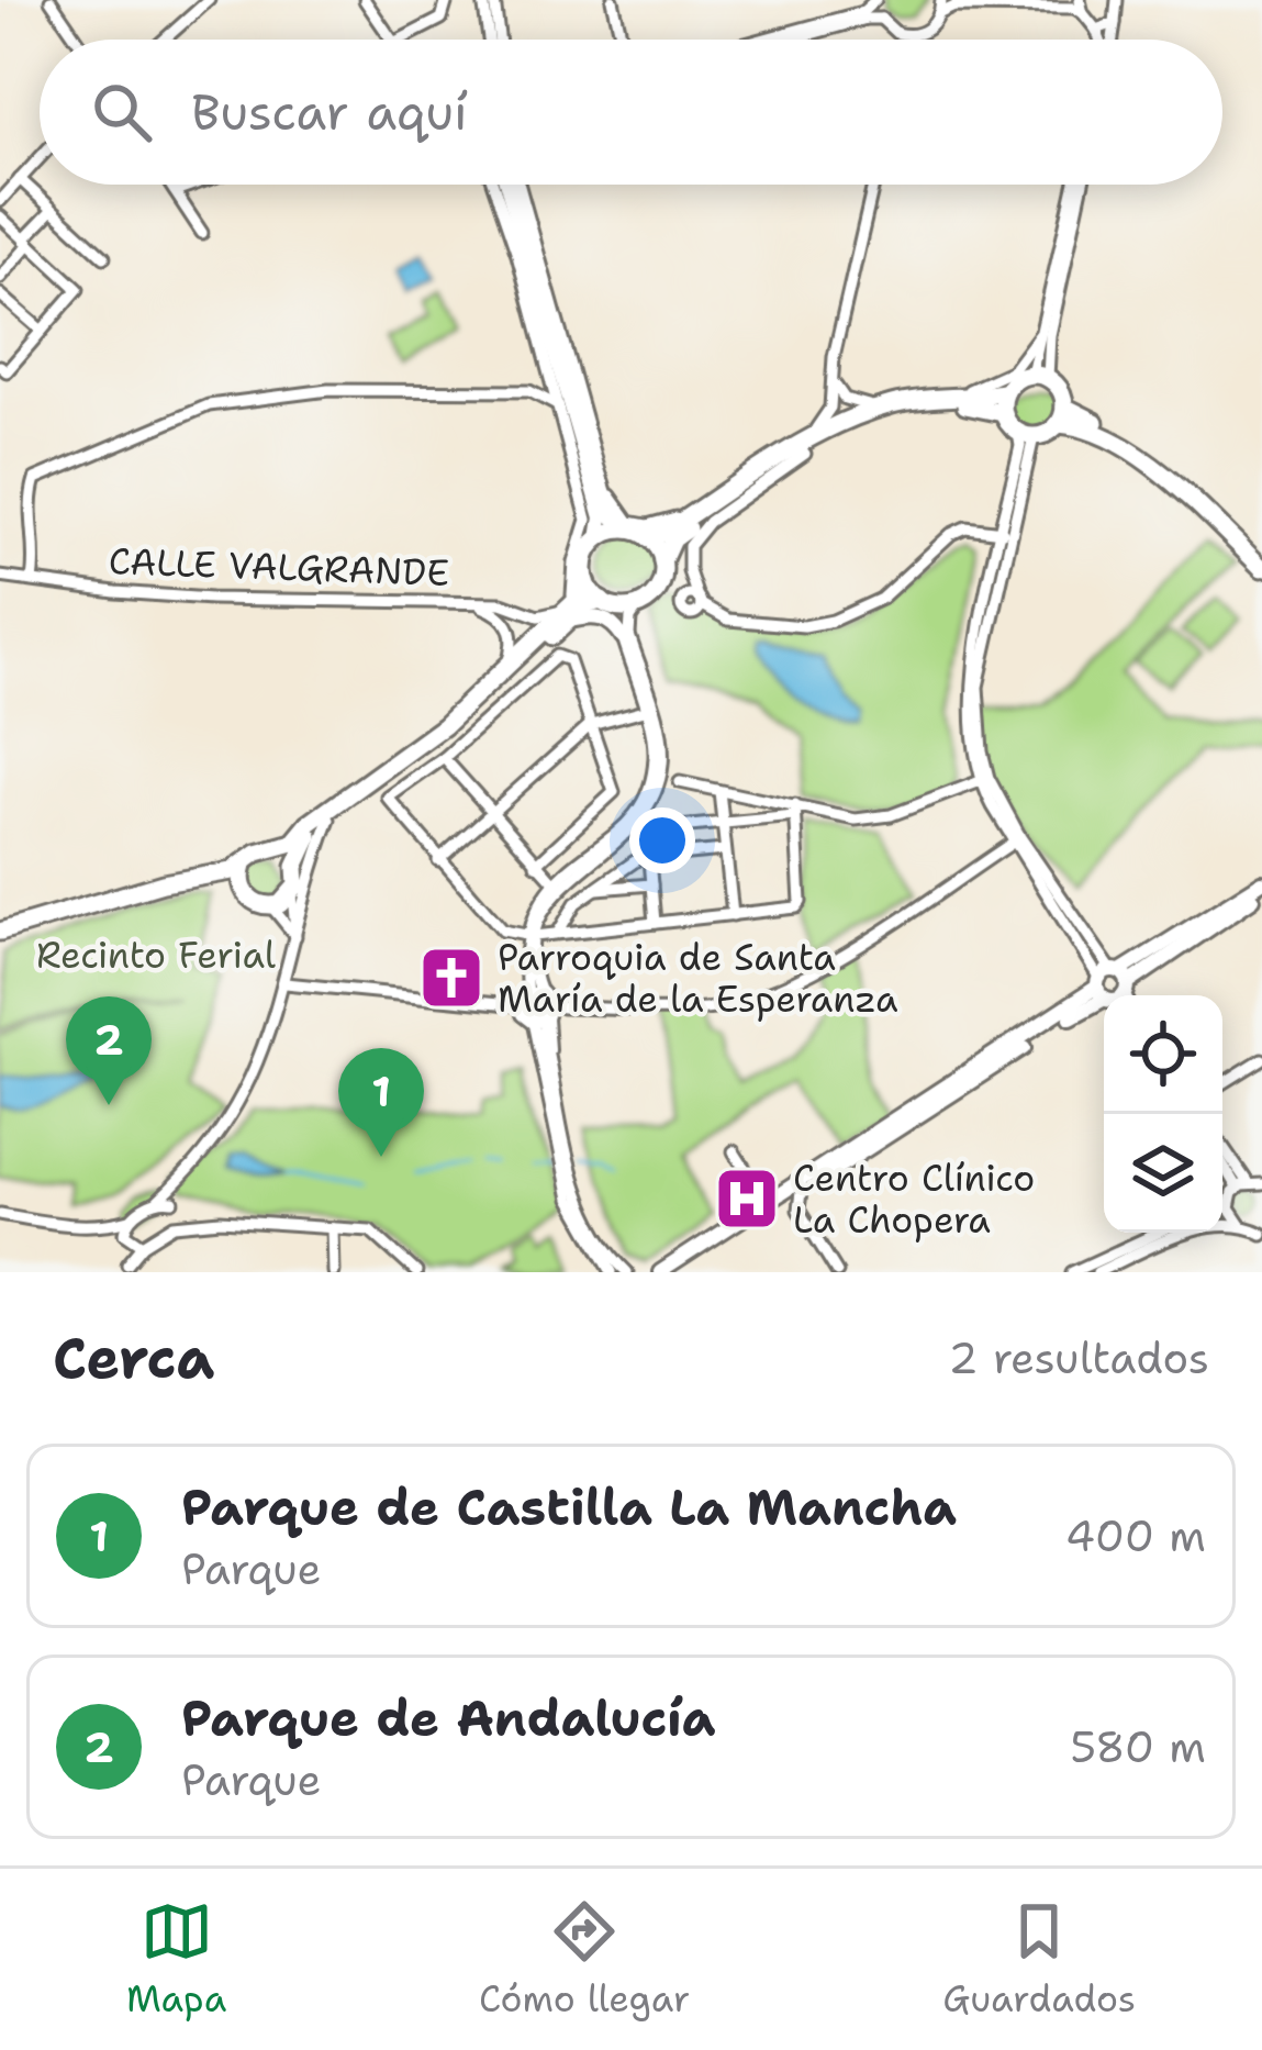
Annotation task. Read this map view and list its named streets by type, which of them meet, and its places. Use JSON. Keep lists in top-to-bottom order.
{
  "streets": {
    "street": ["CALLE VALGRANDE"]
  },
  "parks": ["Recinto Ferial"],
  "places": {
    "church": ["Parroquia de Santa María de la Esperanza"],
    "hospital": ["Centro Clínico La Chopera"]
  },
  "page": {
    "search": "Buscar aquí",
    "pins": ["2", "1"],
    "heading": ["Cerca", "2 resultados"],
    "list": [
      {
        "mark": "1",
        "name": "Parque de Castilla La Mancha",
        "note": "Parque",
        "value": "400 m"
      },
      {
        "mark": "2",
        "name": "Parque de Andalucía",
        "note": "Parque",
        "value": "580 m"
      }
    ],
    "nav": ["Mapa", "Cómo llegar", "Guardados"]
  }
}
